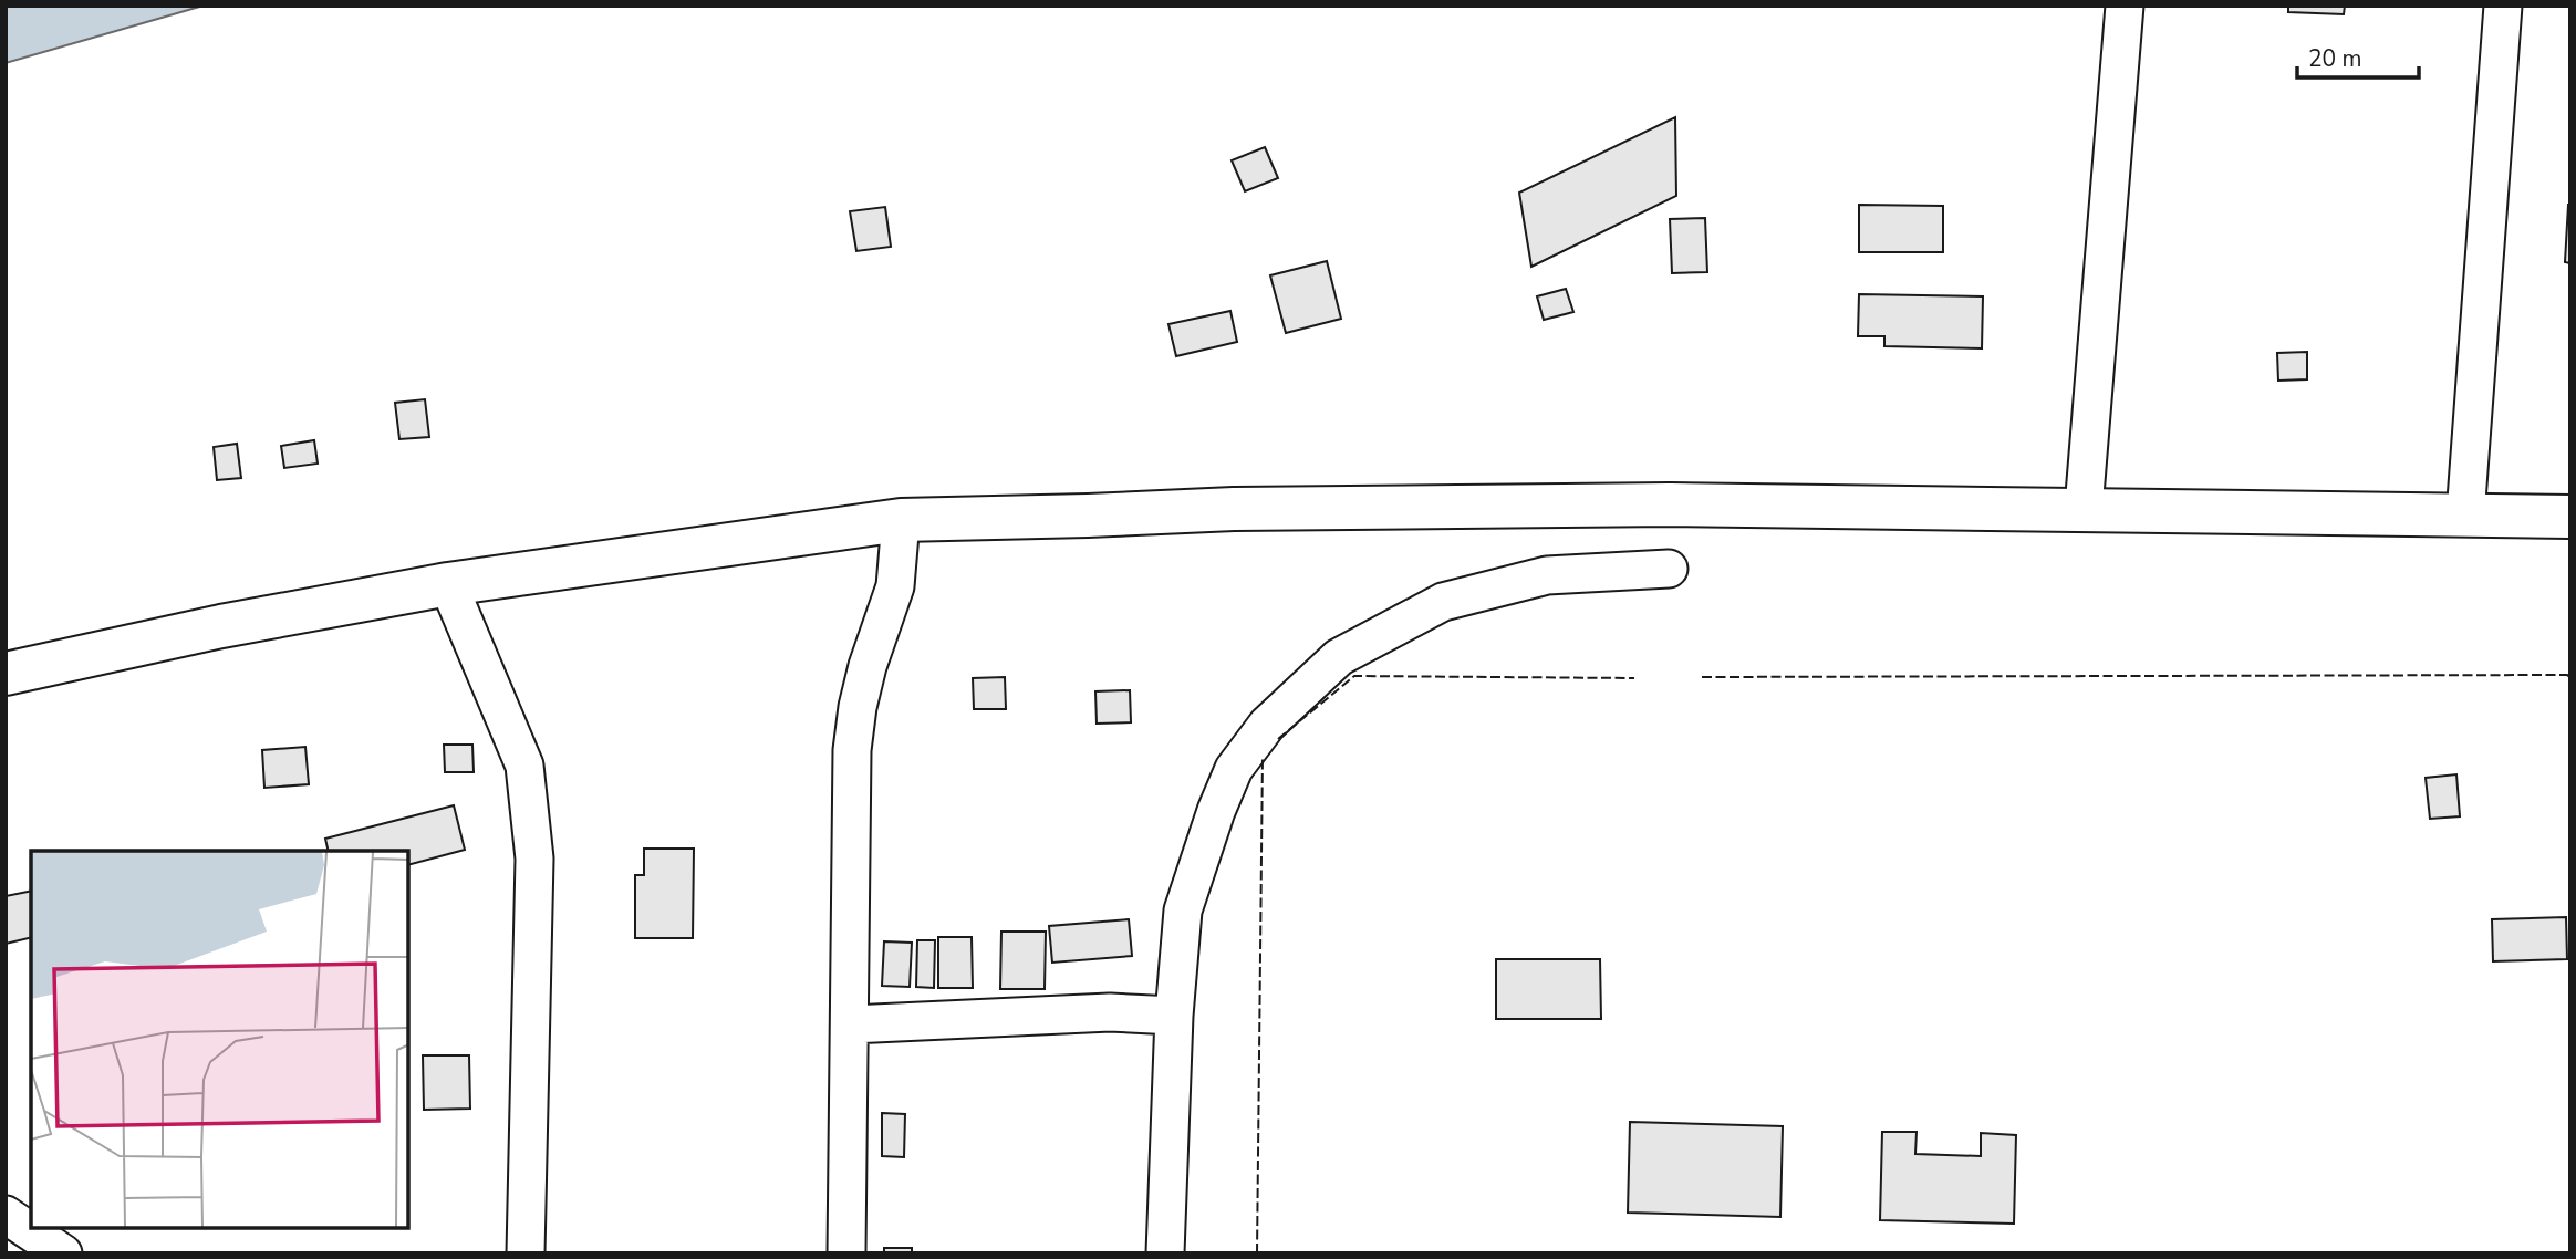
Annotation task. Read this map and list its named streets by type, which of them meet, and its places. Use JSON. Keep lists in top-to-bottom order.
{
  "scale_bar": "20 m"
}
